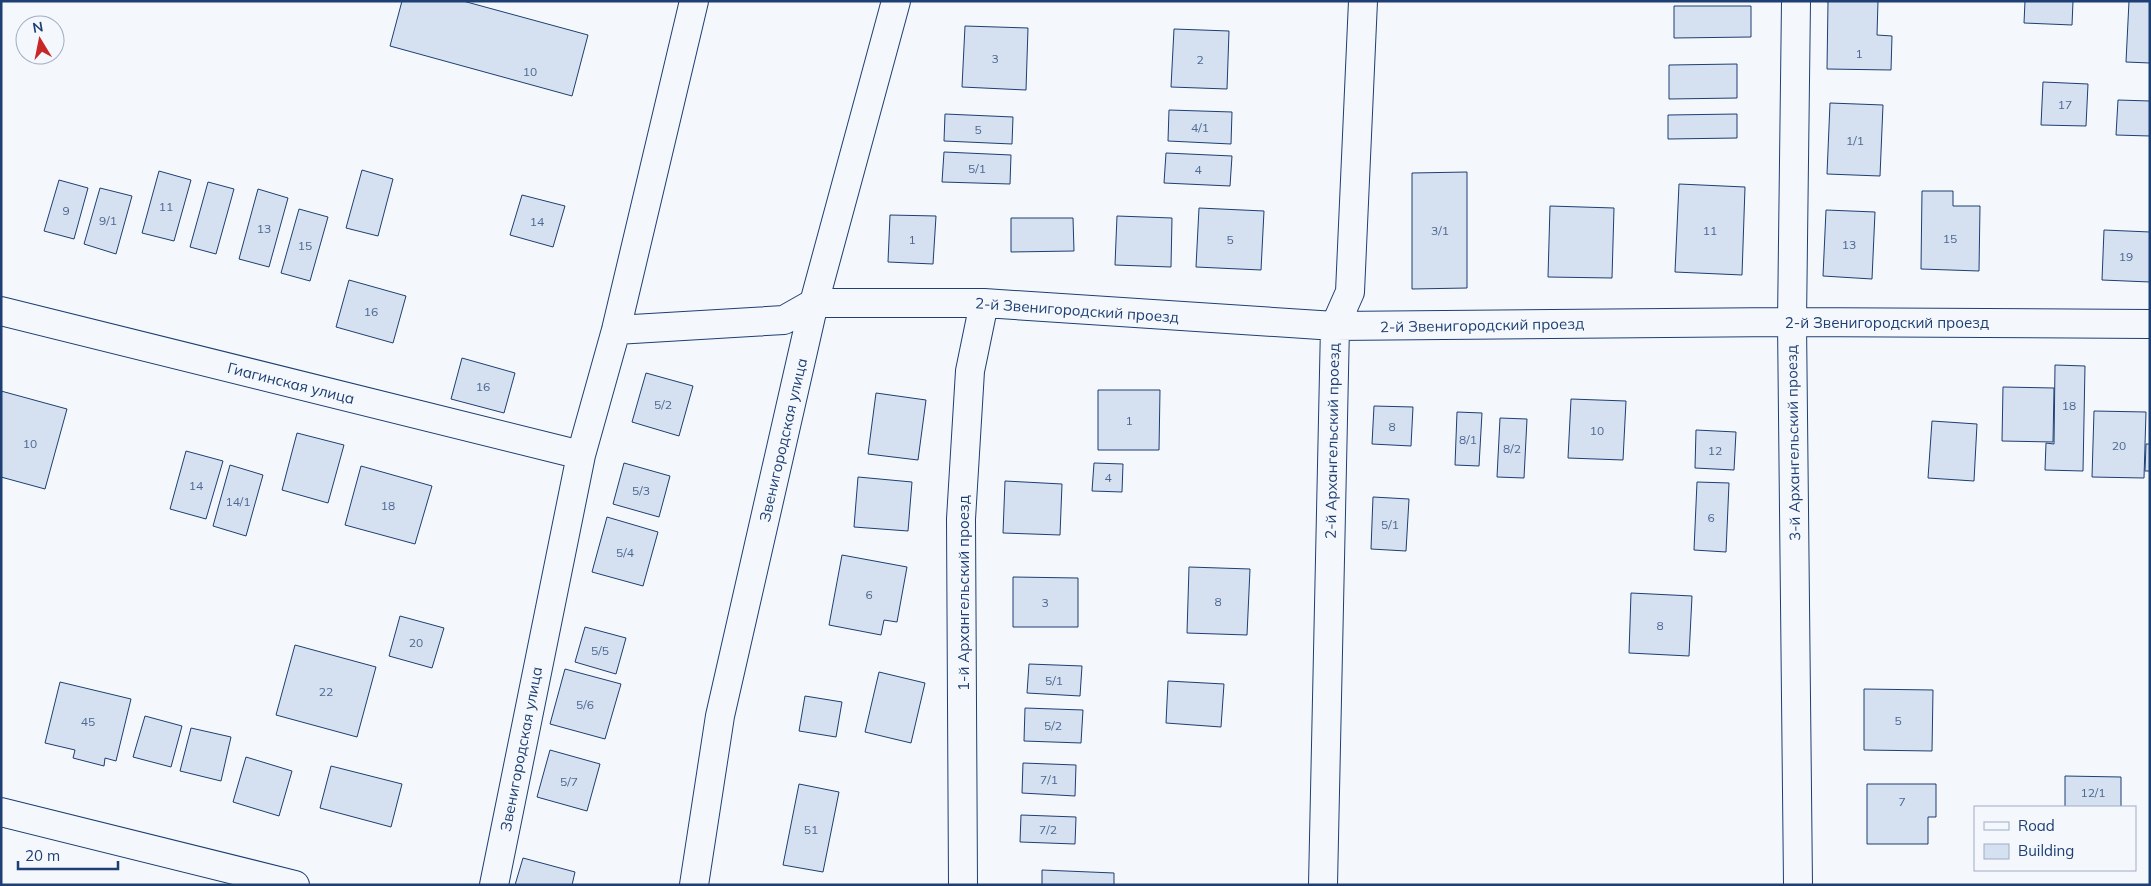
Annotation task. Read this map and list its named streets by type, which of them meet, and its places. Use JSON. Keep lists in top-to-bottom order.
{
  "streets": {
    "street": [
      "2-й Звенигородский проезд",
      "Гиагинская улица",
      "Звенигородская улица",
      "2-й Архангельский проезд",
      "3-й Архангельский проезд",
      "1-й Архангельский проезд"
    ]
  },
  "crossings": [
    ["2-й Звенигородский проезд", "Звенигородская улица"],
    ["2-й Звенигородский проезд", "2-й Архангельский проезд"],
    ["2-й Звенигородский проезд", "3-й Архангельский проезд"],
    ["2-й Звенигородский проезд", "1-й Архангельский проезд"],
    ["Гиагинская улица", "Звенигородская улица"]
  ],
  "house_numbers": [
    "1",
    "3",
    "2",
    "10",
    "17",
    "4/1",
    "5",
    "1/1",
    "5/1",
    "4",
    "11",
    "9",
    "9/1",
    "14",
    "13",
    "3/1",
    "11",
    "15",
    "1",
    "5",
    "13",
    "15",
    "19",
    "16",
    "16",
    "5/2",
    "18",
    "1",
    "8",
    "10",
    "8/1",
    "10",
    "20",
    "8/2",
    "12",
    "4",
    "14",
    "5/3",
    "14/1",
    "18",
    "6",
    "5/1",
    "5/4",
    "6",
    "8",
    "3",
    "8",
    "20",
    "5/5",
    "5/1",
    "22",
    "5/6",
    "5",
    "45",
    "5/2",
    "7/1",
    "5/7",
    "12/1",
    "7",
    "51",
    "7/2"
  ],
  "legend": ["Road", "Building"],
  "scale_bar": "20 m",
  "north": "top"
}
